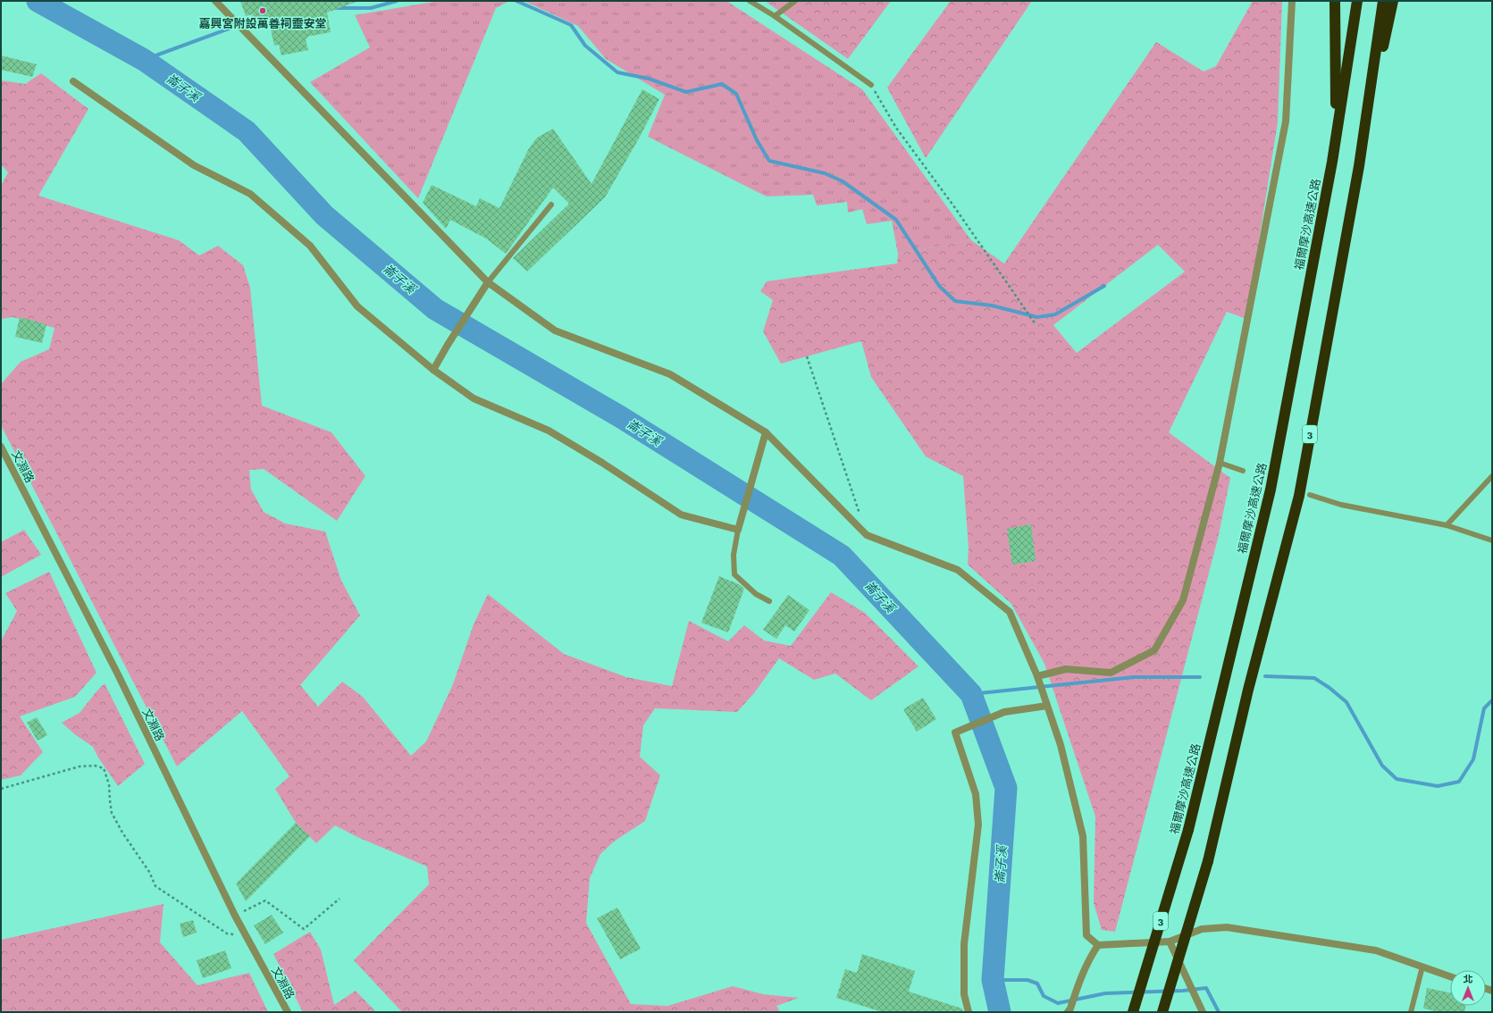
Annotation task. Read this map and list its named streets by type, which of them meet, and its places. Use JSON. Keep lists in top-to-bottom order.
{
  "streets": {
    "highway": ["福爾摩沙高速公路", "3"],
    "street": ["文淵路"]
  },
  "water": ["崙子溪"],
  "places": ["嘉興宮附設萬善祠靈安堂"],
  "north": "top"
}
